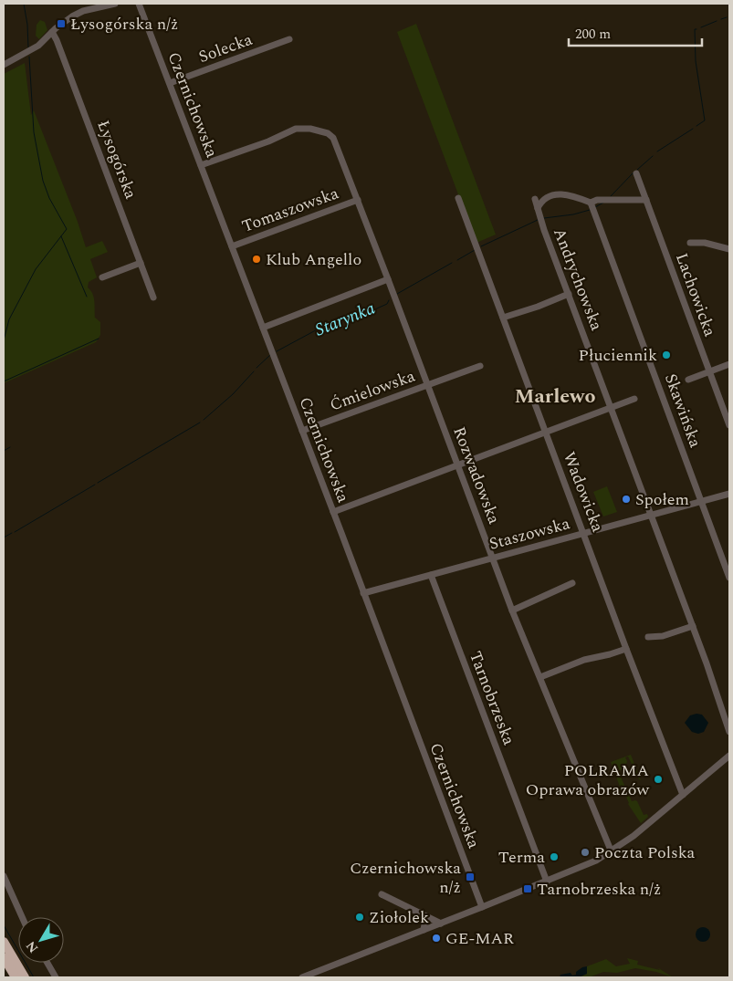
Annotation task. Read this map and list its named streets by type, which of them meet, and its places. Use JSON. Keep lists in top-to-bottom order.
{
  "streets": {
    "street": [
      "Solecka",
      "Czernichowska",
      "Łysogórska",
      "Tomaszowska",
      "Andrychowska",
      "Lachowicka",
      "Ćmielowska",
      "Skawińska",
      "Rozwadowska",
      "Wadowicka",
      "Staszowska",
      "Tarnobrzeska"
    ]
  },
  "crossings": [
    ["Solecka", "Czernichowska"],
    ["Czernichowska", "Tomaszowska"],
    ["Czernichowska", "Ćmielowska"],
    ["Czernichowska", "Rozwadowska"],
    ["Czernichowska", "Staszowska"],
    ["Tomaszowska", "Rozwadowska"],
    ["Andrychowska", "Staszowska"],
    ["Ćmielowska", "Rozwadowska"],
    ["Skawińska", "Staszowska"],
    ["Rozwadowska", "Staszowska"],
    ["Wadowicka", "Staszowska"],
    ["Staszowska", "Tarnobrzeska"]
  ],
  "districts": ["Marlewo"],
  "water": ["Starynka"],
  "places": {
    "transit": ["Łysogórska n/ż", "Czernichowska n/ż", "Tarnobrzeska n/ż"],
    "other": [
      "Klub Angello",
      "Płuciennik",
      "Społem",
      "POLRAMA Oprawa obrazów",
      "Poczta Polska",
      "Terma",
      "Ziołolek",
      "GE-MAR"
    ]
  },
  "scale_bar": "200 m",
  "north": "bottom left"
}
